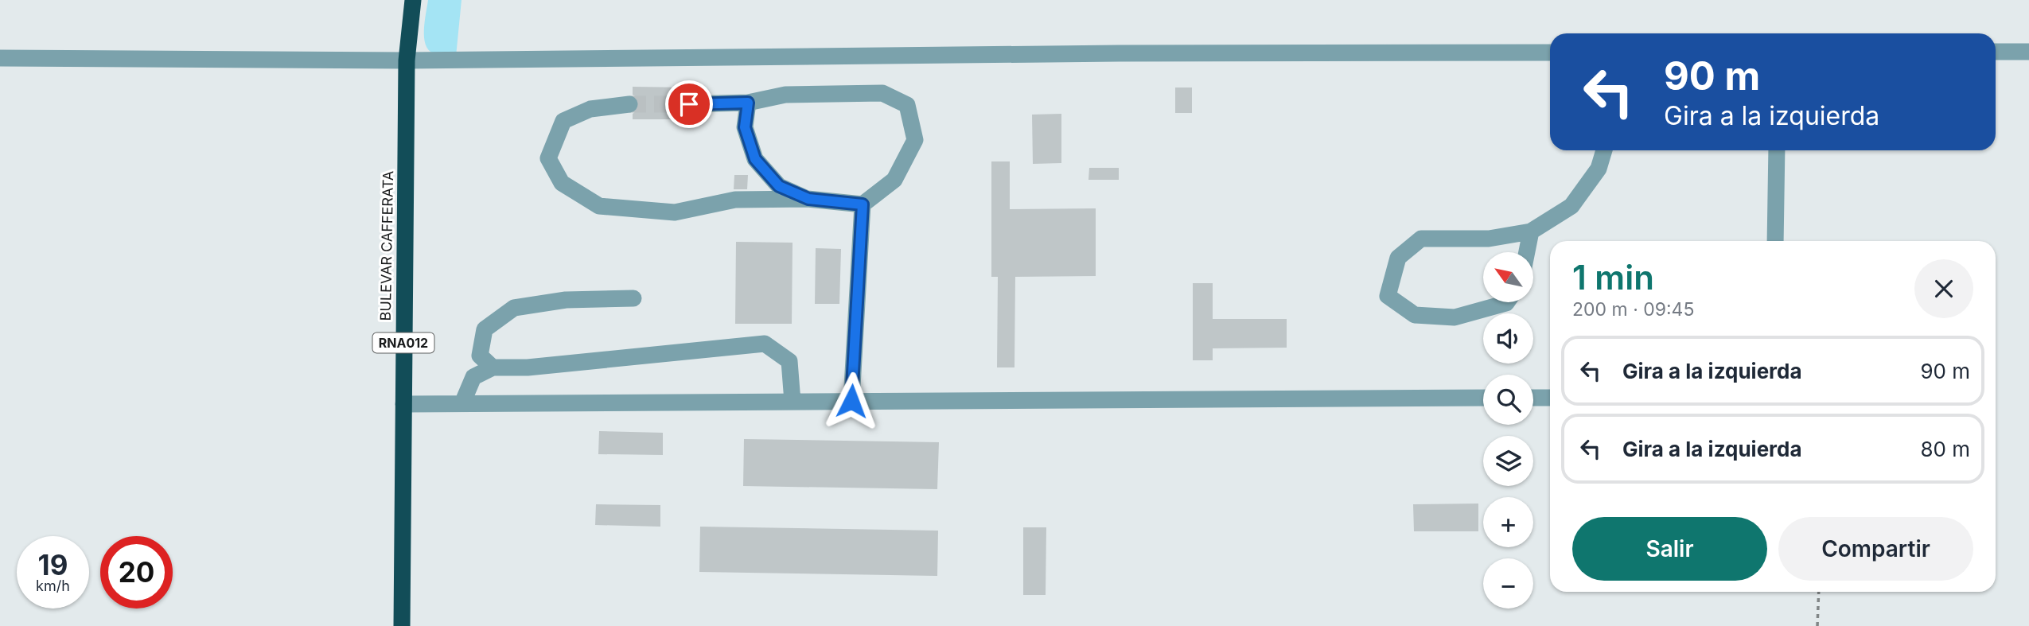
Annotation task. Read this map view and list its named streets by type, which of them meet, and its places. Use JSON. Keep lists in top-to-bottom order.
{
  "streets": {
    "highway": ["BULEVAR CAFFERATA", "RNA012"]
  },
  "north": "top left",
  "page": {
    "turn": ["90 m", "Gira a la izquierda"],
    "heading": ["1 min", "200 m · 09:45"],
    "map_buttons": ["+", "−"],
    "list": [
      {
        "name": "Gira a la izquierda",
        "value": "90 m"
      },
      {
        "name": "Gira a la izquierda",
        "value": "80 m"
      }
    ],
    "buttons": ["Salir", "Compartir"],
    "speed": "19 km/h",
    "limit": "20"
  }
}
